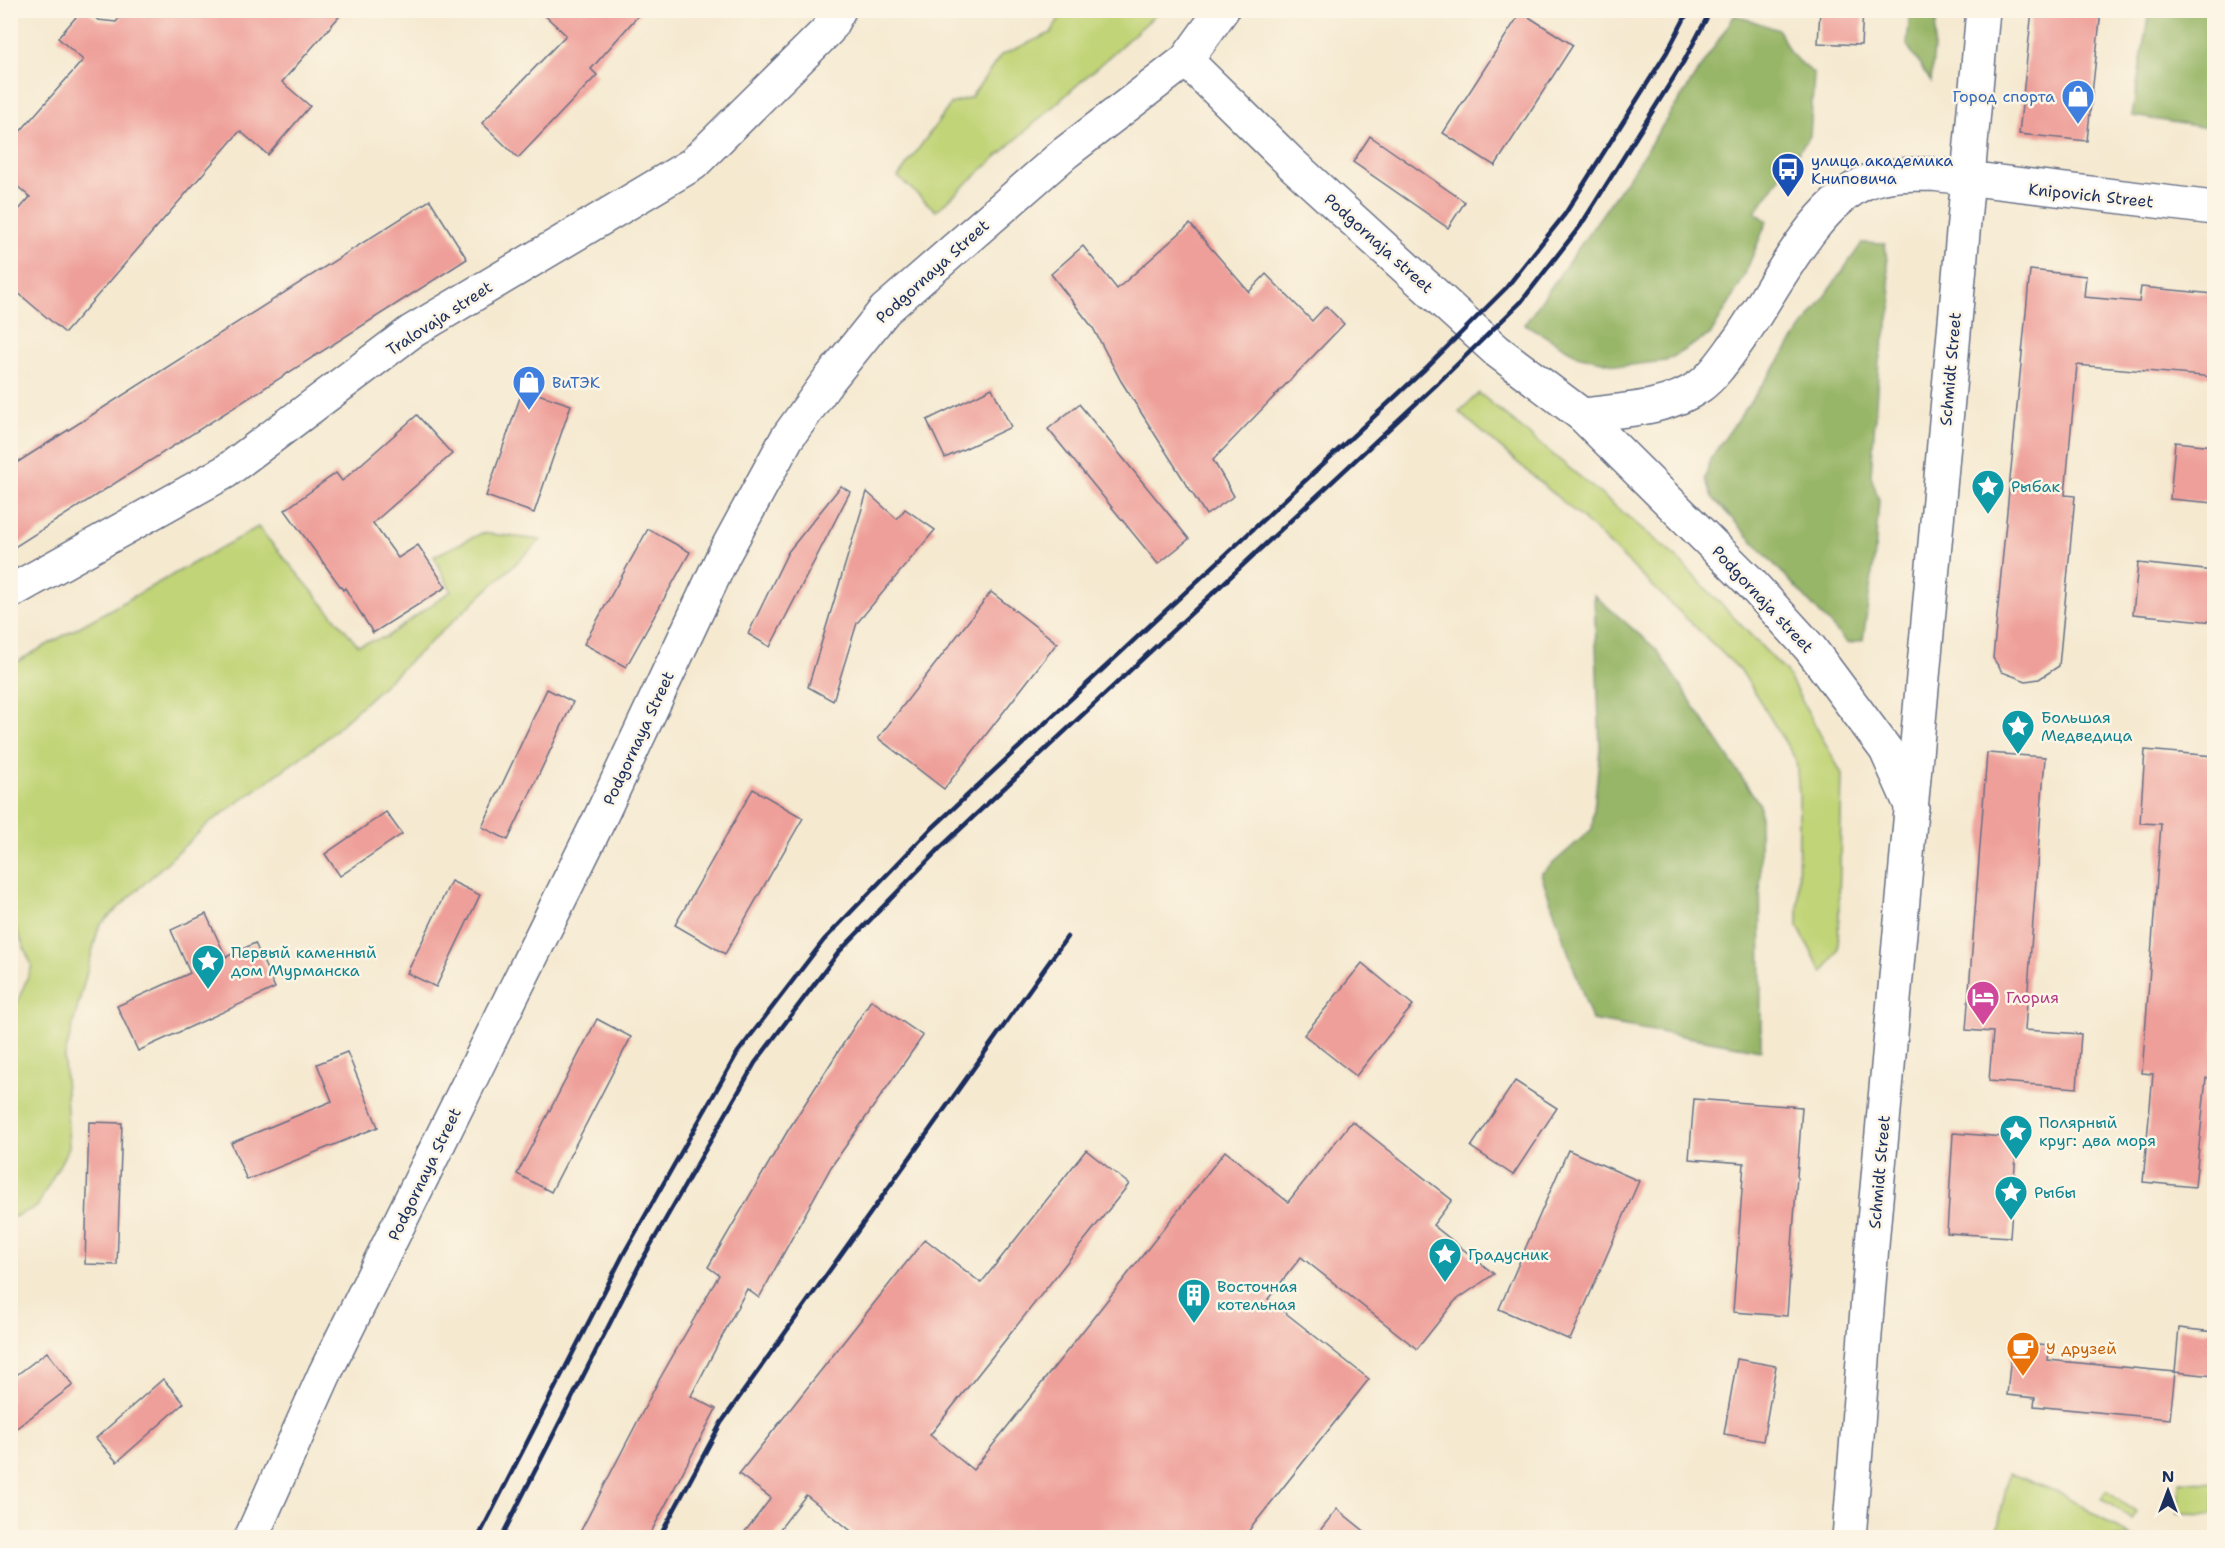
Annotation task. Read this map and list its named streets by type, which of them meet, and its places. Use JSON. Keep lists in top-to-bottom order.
{
  "streets": {
    "main road": [
      "Knipovich Street",
      "Podgornaja street",
      "Podgornaya Street",
      "Tralovaja street",
      "Schmidt Street"
    ]
  },
  "crossings": [
    ["Knipovich Street", "Schmidt Street"],
    ["Podgornaja street", "Podgornaya Street"],
    ["Podgornaja street", "Schmidt Street"]
  ],
  "places": {
    "shop": ["Город спорта", "ВиТЭК"],
    "bus stop": ["улица академика Книповича"],
    "place": [
      "Рыбак",
      "Большая Медведица",
      "Первый каменный дом Мурманска",
      "Полярный круг: два моря",
      "Рыбы",
      "Градусник"
    ],
    "hotel": ["Глория"],
    "building": ["Восточная котельная"],
    "cafe": ["У друзей"]
  },
  "north": "top"
}
